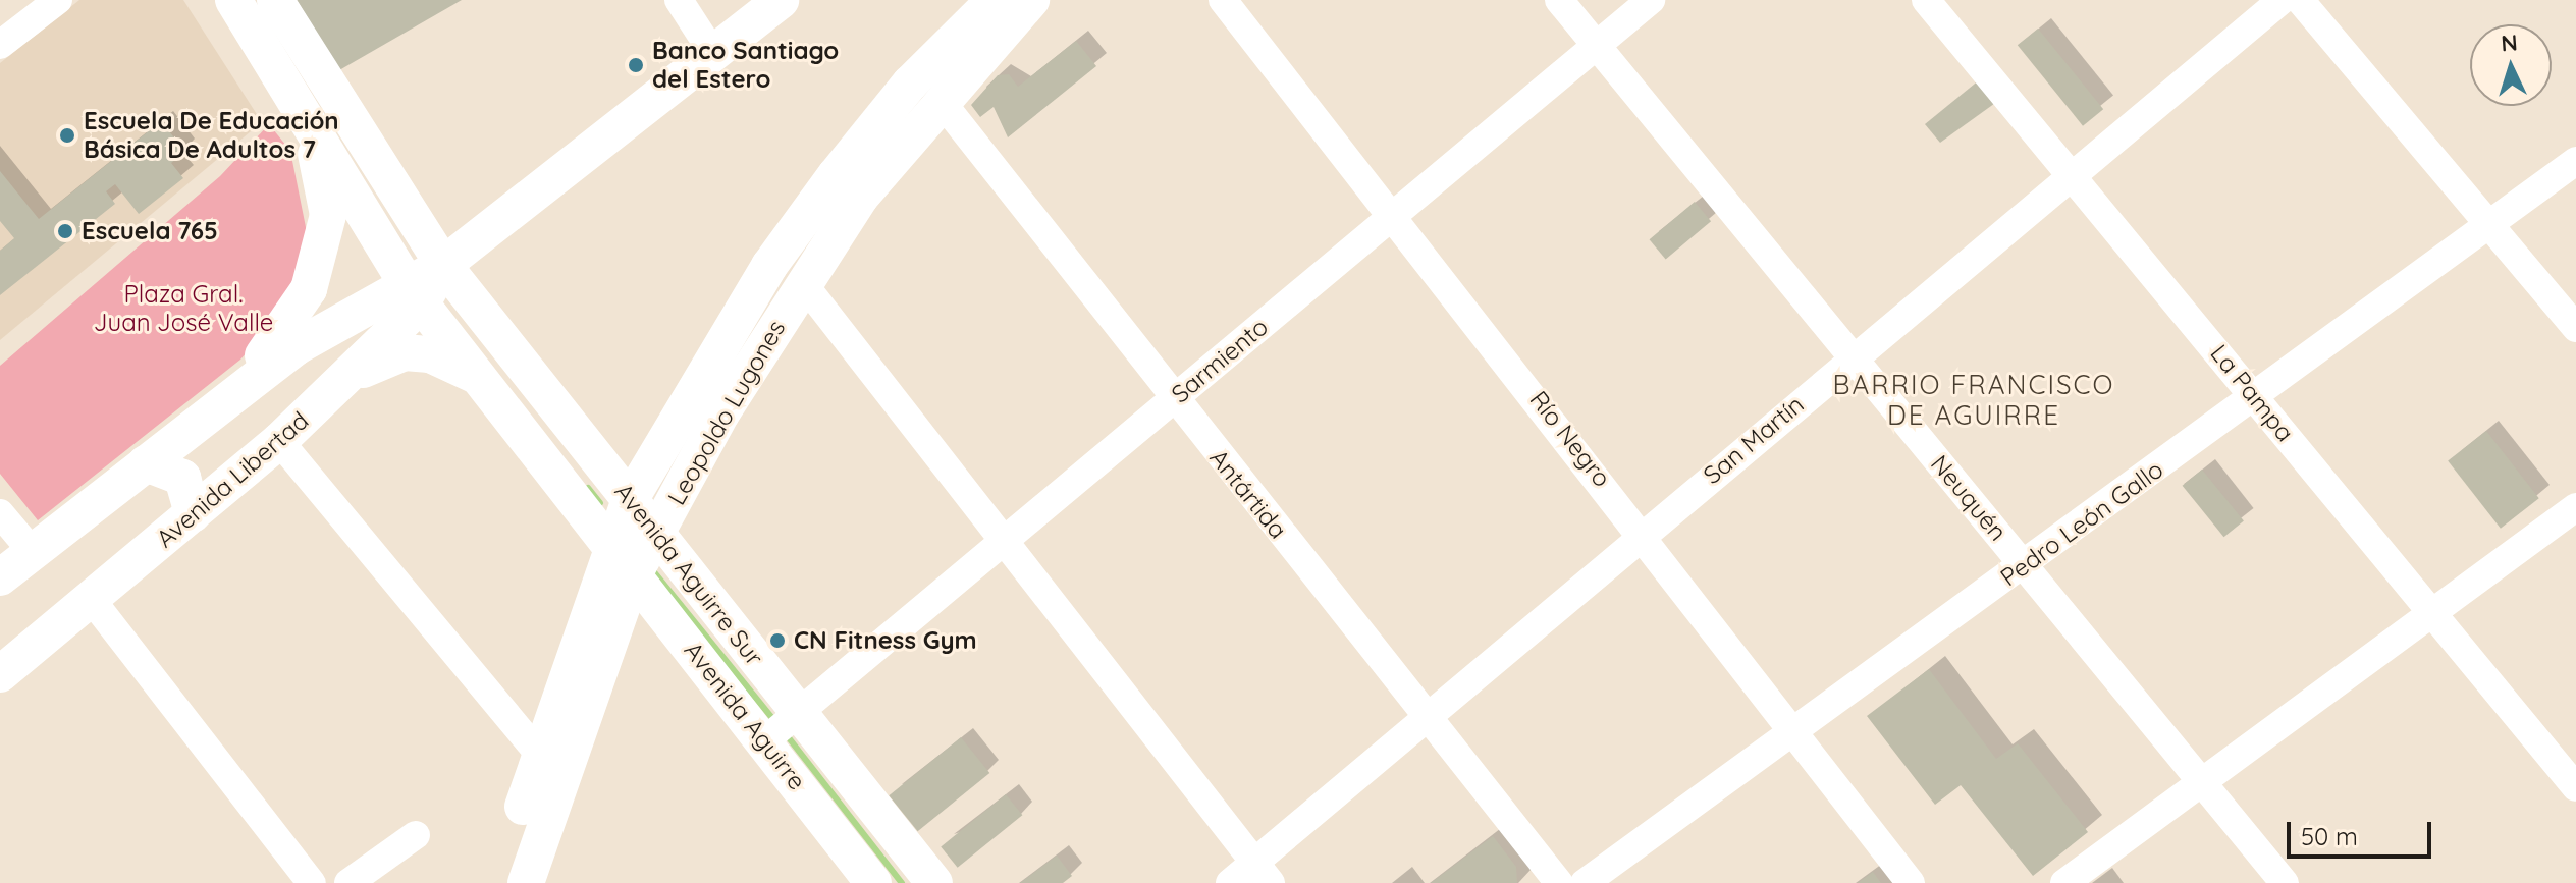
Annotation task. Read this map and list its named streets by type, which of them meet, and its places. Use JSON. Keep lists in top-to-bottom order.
{
  "streets": {
    "main road": [
      "Leopoldo Lugones",
      "Avenida Libertad",
      "Avenida Aguirre Sur",
      "Avenida Aguirre"
    ],
    "street": [
      "Sarmiento",
      "La Pampa",
      "Río Negro",
      "San Martín",
      "Antártida",
      "Neuquén",
      "Pedro León Gallo"
    ]
  },
  "crossings": [
    ["Sarmiento", "Río Negro"],
    ["Sarmiento", "Antártida"],
    ["Sarmiento", "Neuquén"],
    ["Sarmiento", "Avenida Aguirre Sur"],
    ["Sarmiento", "Avenida Aguirre"],
    ["La Pampa", "San Martín"],
    ["La Pampa", "Pedro León Gallo"],
    ["Leopoldo Lugones", "Antártida"],
    ["Leopoldo Lugones", "Avenida Aguirre Sur"],
    ["Leopoldo Lugones", "Avenida Aguirre"],
    ["Río Negro", "San Martín"],
    ["Río Negro", "Pedro León Gallo"],
    ["San Martín", "Antártida"],
    ["San Martín", "Neuquén"],
    ["Avenida Libertad", "Avenida Aguirre Sur"],
    ["Neuquén", "Pedro León Gallo"],
    ["Avenida Aguirre Sur", "Avenida Aguirre"]
  ],
  "districts": ["BARRIO FRANCISCO DE AGUIRRE"],
  "parks": ["Plaza Gral. Juan José Valle"],
  "places": [
    "Banco Santiago del Estero",
    "Escuela De Educación Básica De Adultos 7",
    "Escuela 765",
    "CN Fitness Gym"
  ],
  "scale_bar": "50 m",
  "north": "top"
}
